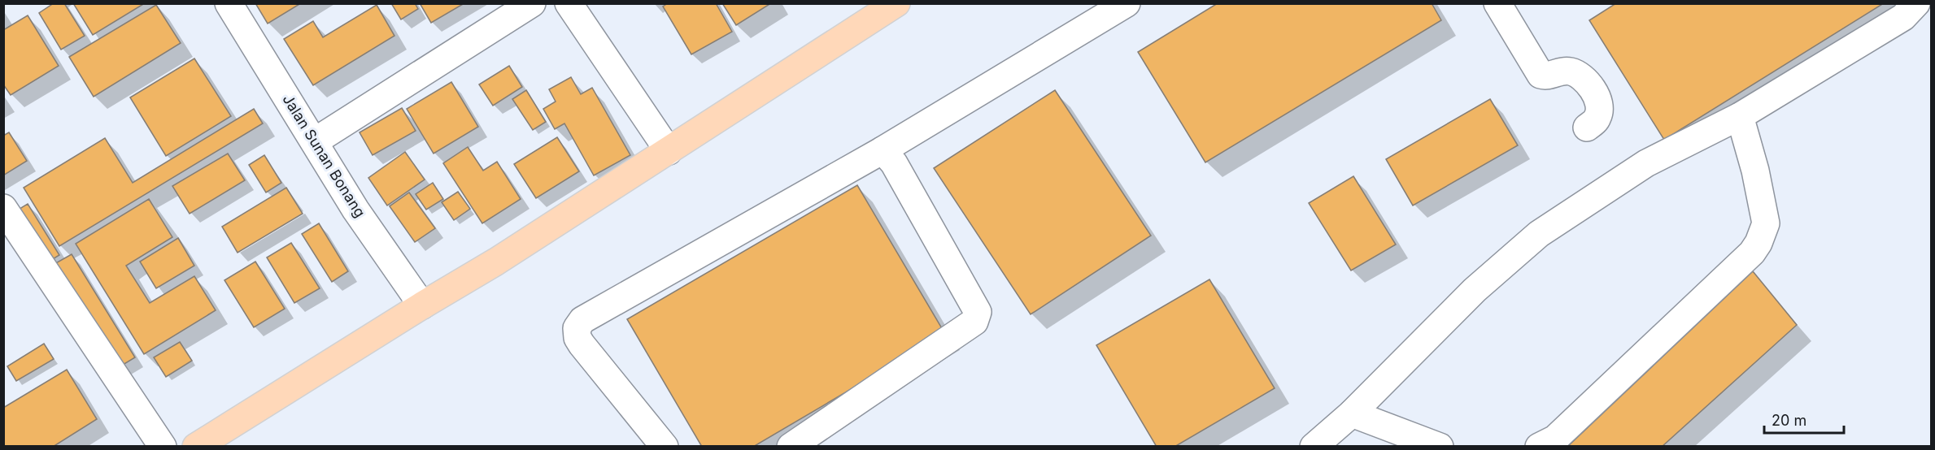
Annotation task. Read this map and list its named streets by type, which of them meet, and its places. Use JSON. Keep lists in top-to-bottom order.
{
  "streets": {
    "street": ["Jalan Sunan Bonang"]
  },
  "scale_bar": "20 m"
}
